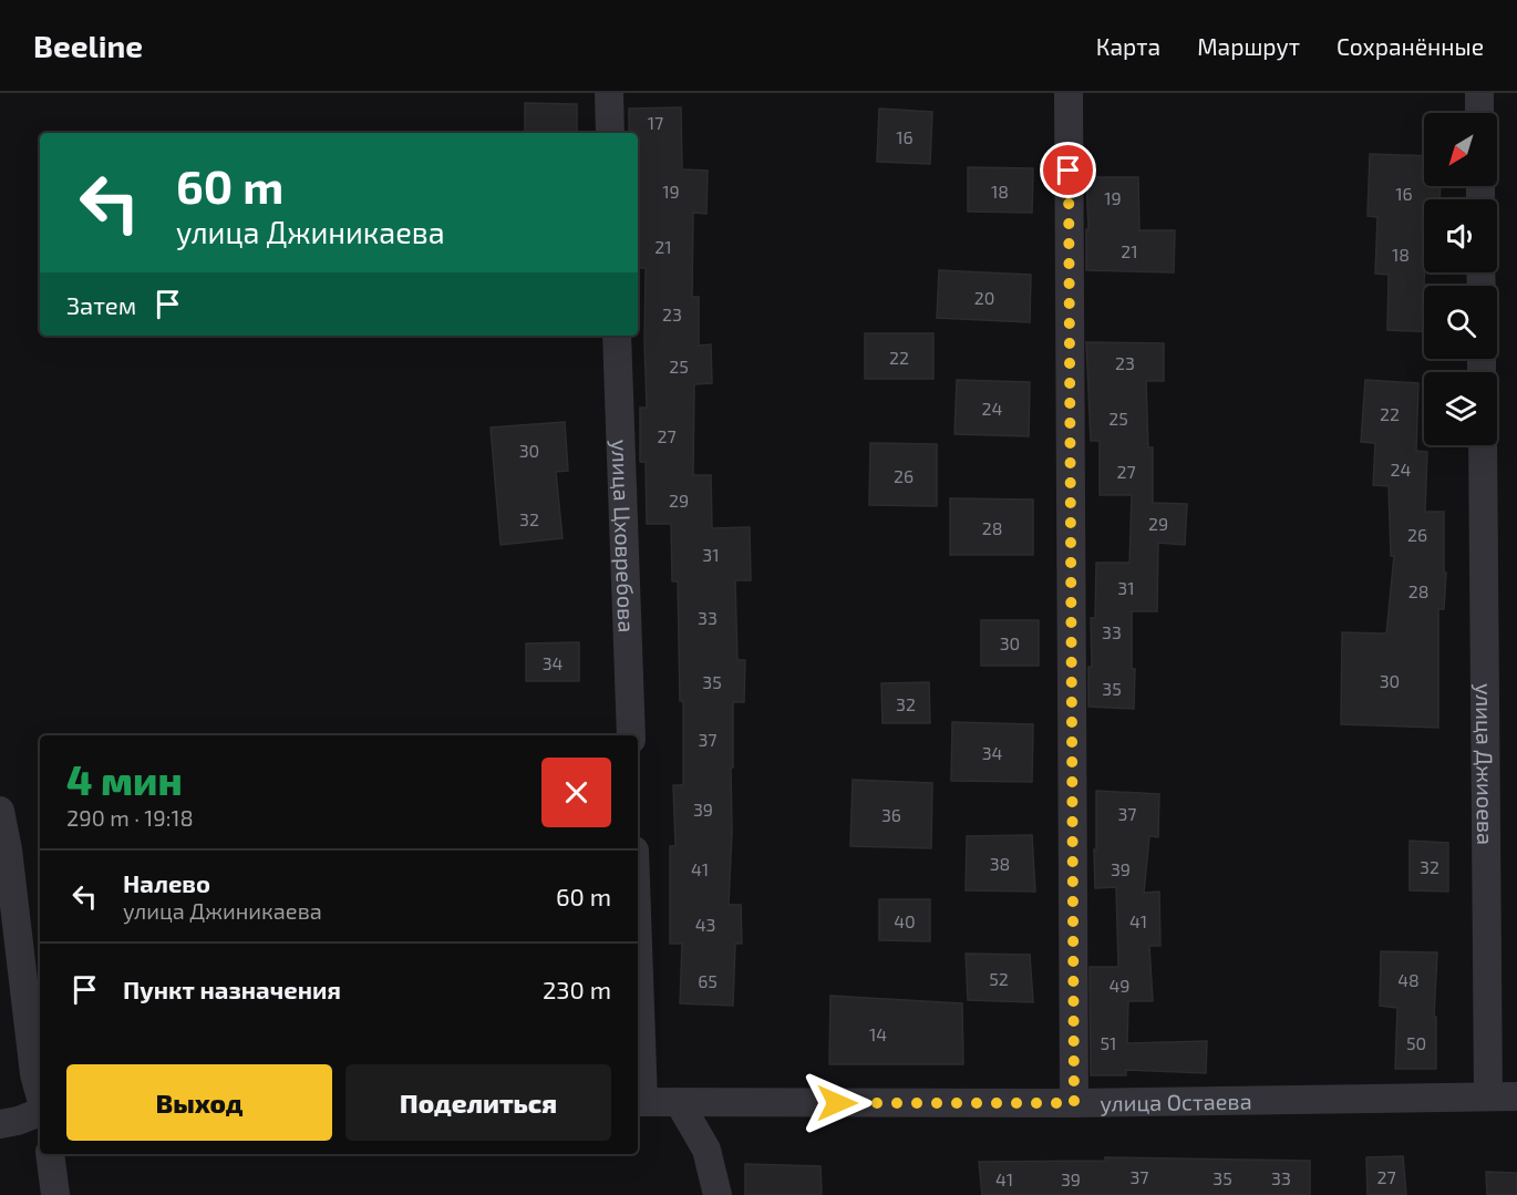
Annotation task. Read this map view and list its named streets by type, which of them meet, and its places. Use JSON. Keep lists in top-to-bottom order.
{
  "streets": {
    "street": ["улица Цховребова", "улица Джиоева", "улица Остаева"]
  },
  "crossings": [
    ["улица Джиоева", "улица Остаева"]
  ],
  "house_numbers": [
    "17",
    "16",
    "19",
    "18",
    "16",
    "19",
    "21",
    "21",
    "18",
    "20",
    "23",
    "22",
    "23",
    "25",
    "24",
    "22",
    "25",
    "27",
    "30",
    "24",
    "27",
    "26",
    "29",
    "32",
    "29",
    "28",
    "26",
    "31",
    "31",
    "28",
    "33",
    "33",
    "30",
    "34",
    "30",
    "35",
    "35",
    "32",
    "37",
    "34",
    "39",
    "37",
    "36",
    "38",
    "32",
    "41",
    "39",
    "40",
    "41",
    "43",
    "52",
    "48",
    "65",
    "49",
    "14",
    "51",
    "50",
    "37",
    "27",
    "35",
    "33",
    "41",
    "39"
  ],
  "north": "bottom left",
  "page": {
    "header": "Beeline",
    "nav": ["Карта", "Маршрут", "Сохранённые"],
    "turn": ["60 m", "улица Джиникаева"],
    "then": "Затем",
    "heading": ["4 мин", "290 m · 19:18"],
    "list": [
      {
        "name": "Налево",
        "note": "улица Джиникаева",
        "value": "60 m"
      },
      {
        "name": "Пункт назначения",
        "value": "230 m"
      }
    ],
    "buttons": ["Выход", "Поделиться"]
  }
}
